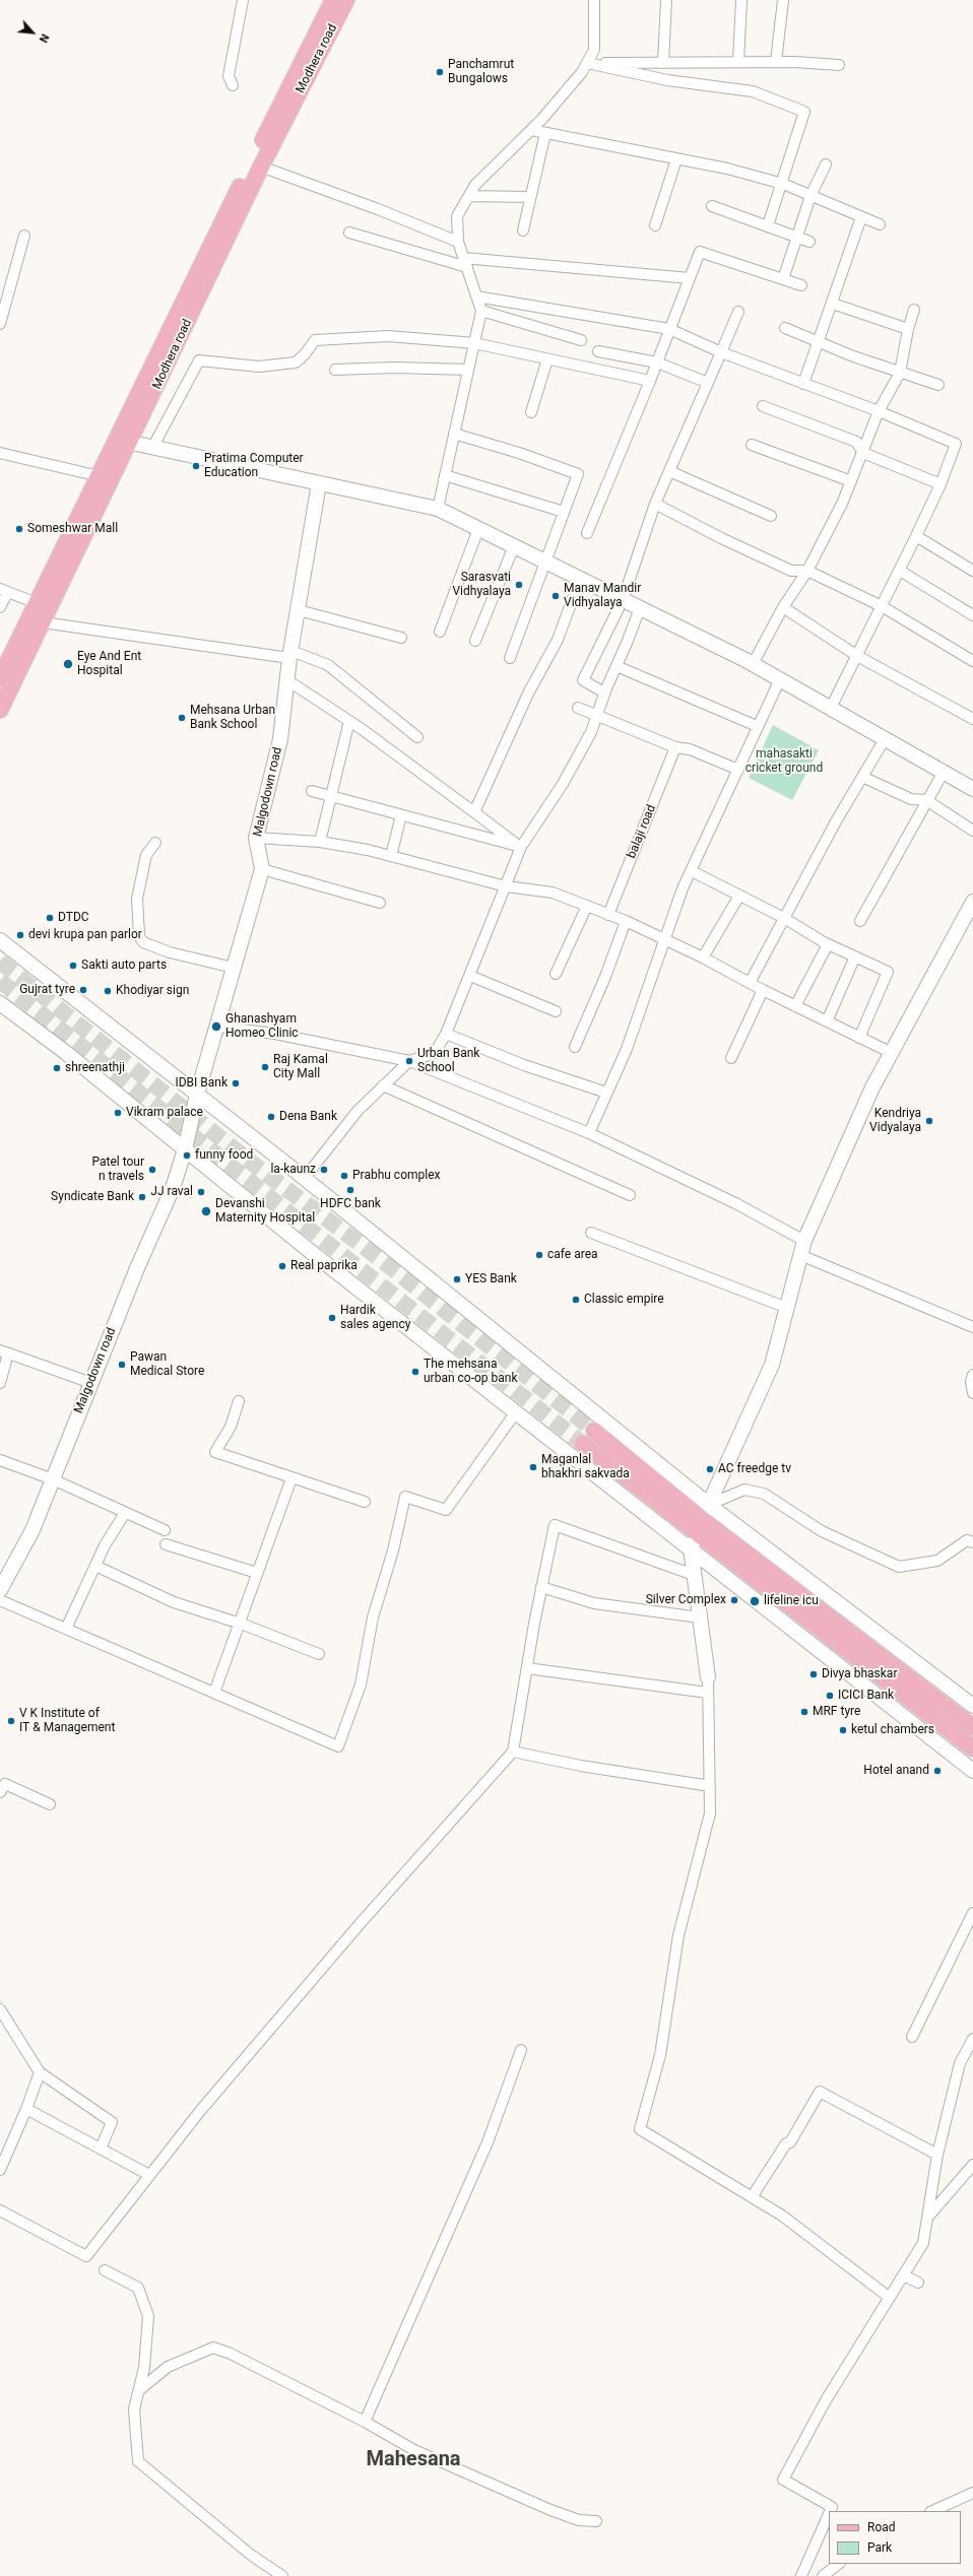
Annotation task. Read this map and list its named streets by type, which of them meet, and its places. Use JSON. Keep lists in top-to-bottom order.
{
  "streets": {
    "main road": ["Modhera road"],
    "street": ["Malgodown road", "balaji road"]
  },
  "districts": ["Mahesana"],
  "parks": ["mahasakti cricket ground"],
  "places": [
    "Panchamrut Bungalows",
    "Pratima Computer Education",
    "Someshwar Mall",
    "Sarasvati Vidhyalaya",
    "Manav Mandir Vidhyalaya",
    "Eye And Ent Hospital",
    "Mehsana Urban Bank School",
    "DTDC",
    "devi krupa pan parlor",
    "Sakti auto parts",
    "Gujrat tyre",
    "Khodiyar sign",
    "Ghanashyam Homeo Clinic",
    "Urban Bank School",
    "Raj Kamal City Mall",
    "shreenathji",
    "IDBI Bank",
    "Vikram palace",
    "Dena Bank",
    "Kendriya Vidyalaya",
    "funny food",
    "Patel tour n travels",
    "la-kaunz",
    "Prabhu complex",
    "HDFC bank",
    "JJ raval",
    "Syndicate Bank",
    "Devanshi Maternity Hospital",
    "cafe area",
    "Real paprika",
    "YES Bank",
    "Classic empire",
    "Hardik sales agency",
    "Pawan Medical Store",
    "The mehsana urban co-op bank",
    "Maganlal bhakhri sakvada",
    "AC freedge tv",
    "Silver Complex",
    "lifeline icu",
    "Divya bhaskar",
    "ICICI Bank",
    "MRF tyre",
    "V K Institute of IT & Management",
    "ketul chambers",
    "Hotel anand"
  ],
  "legend": ["Road", "Park"],
  "north": "bottom right"
}
